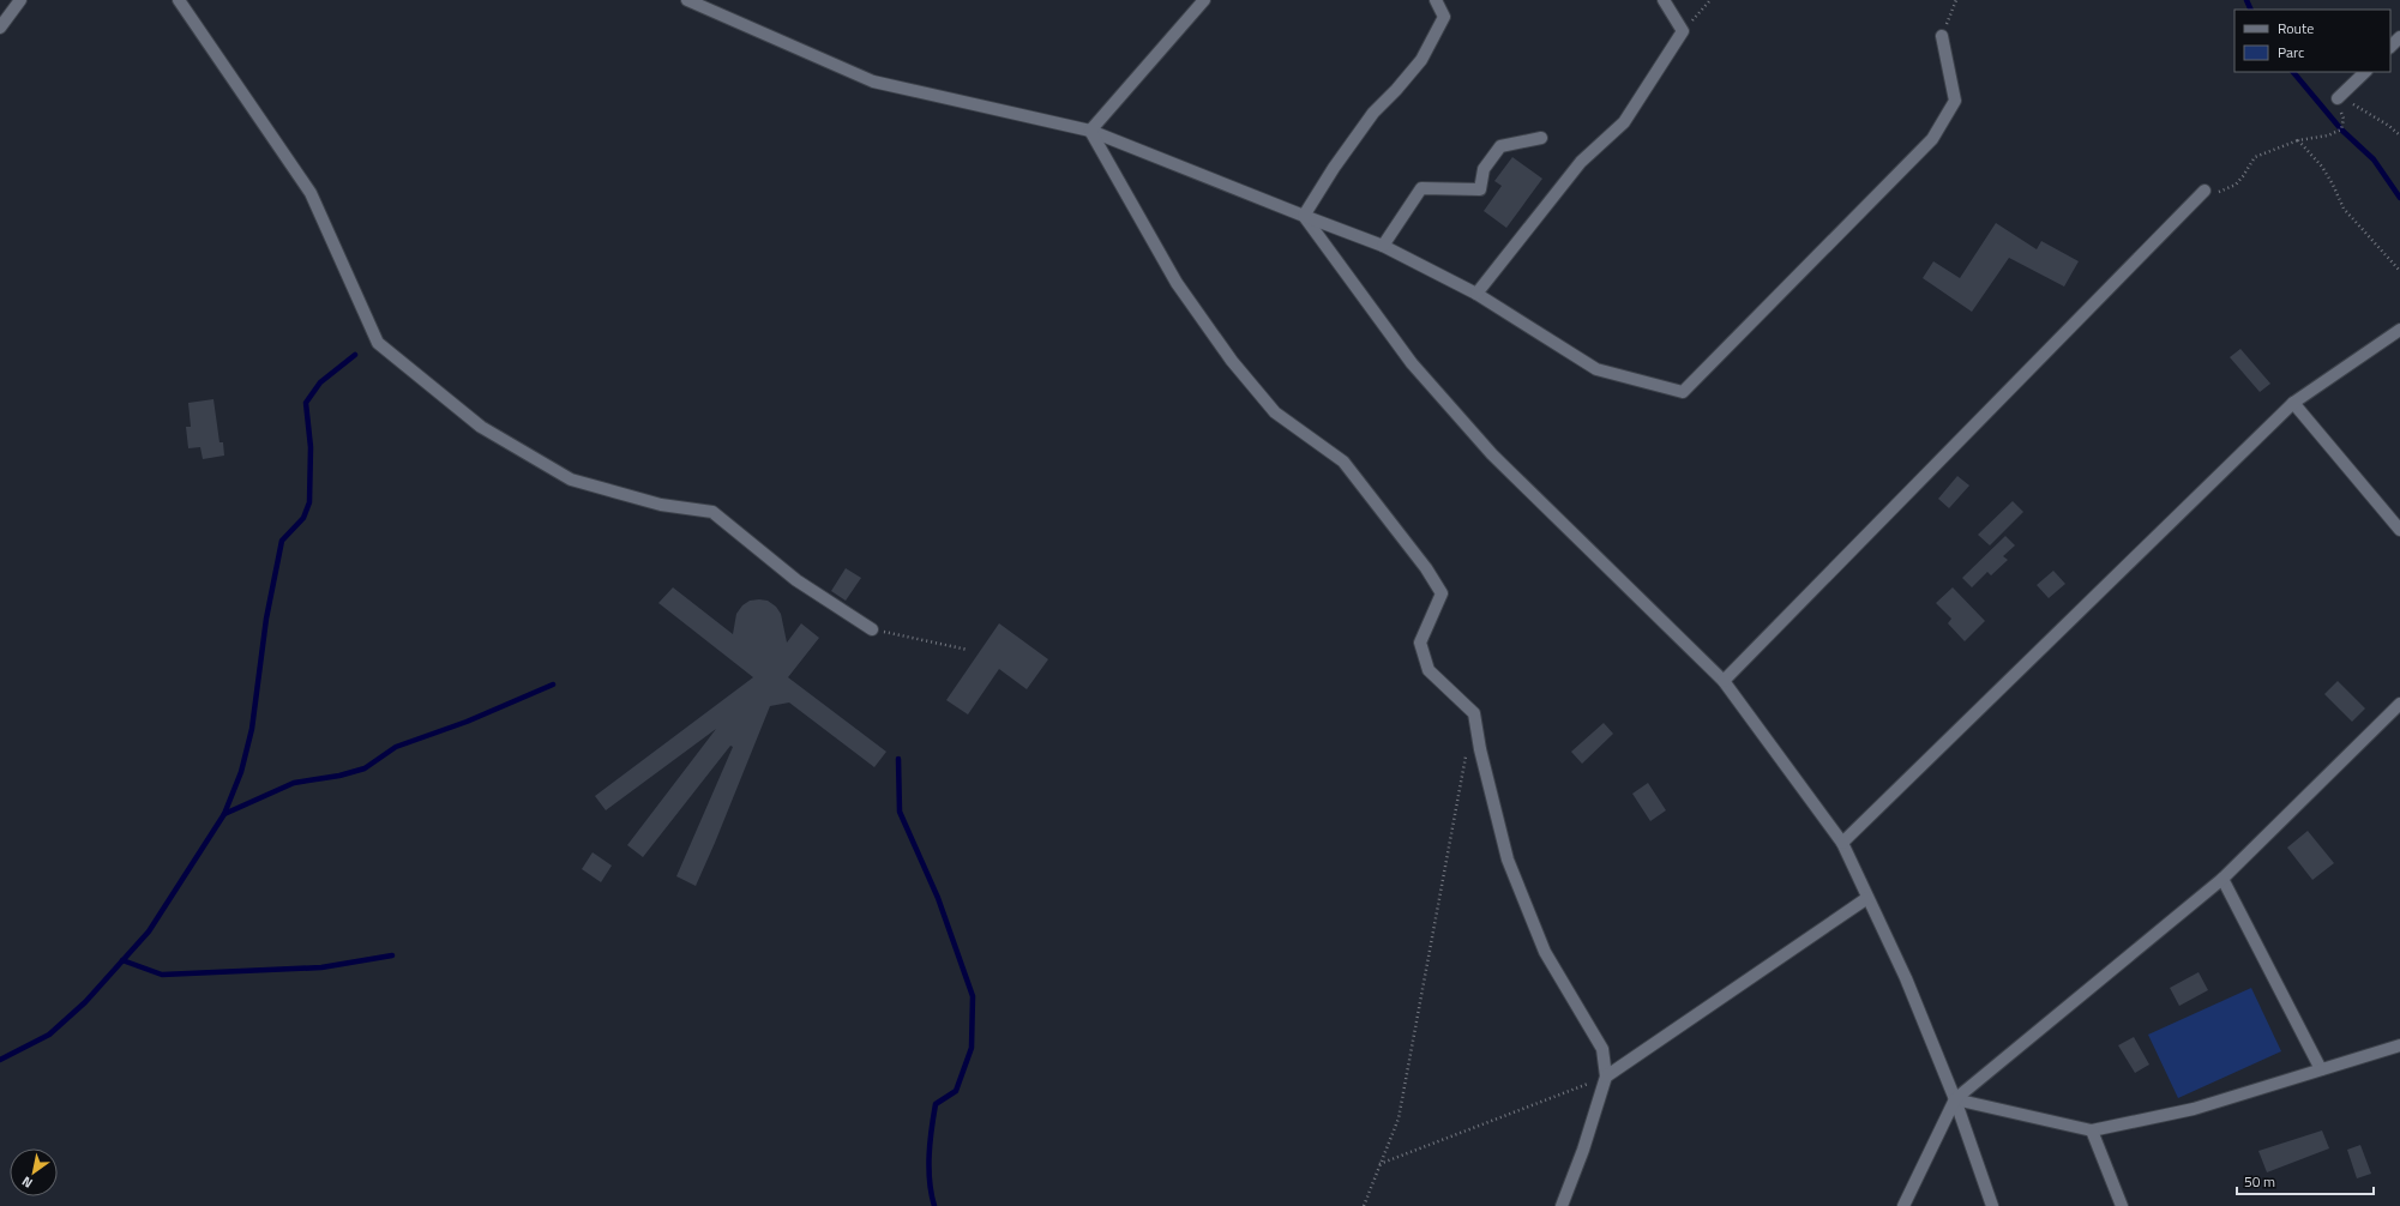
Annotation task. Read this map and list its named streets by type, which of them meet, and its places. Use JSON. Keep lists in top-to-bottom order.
{
  "legend": ["Route", "Parc"],
  "scale_bar": "50 m",
  "north": "bottom left"
}
